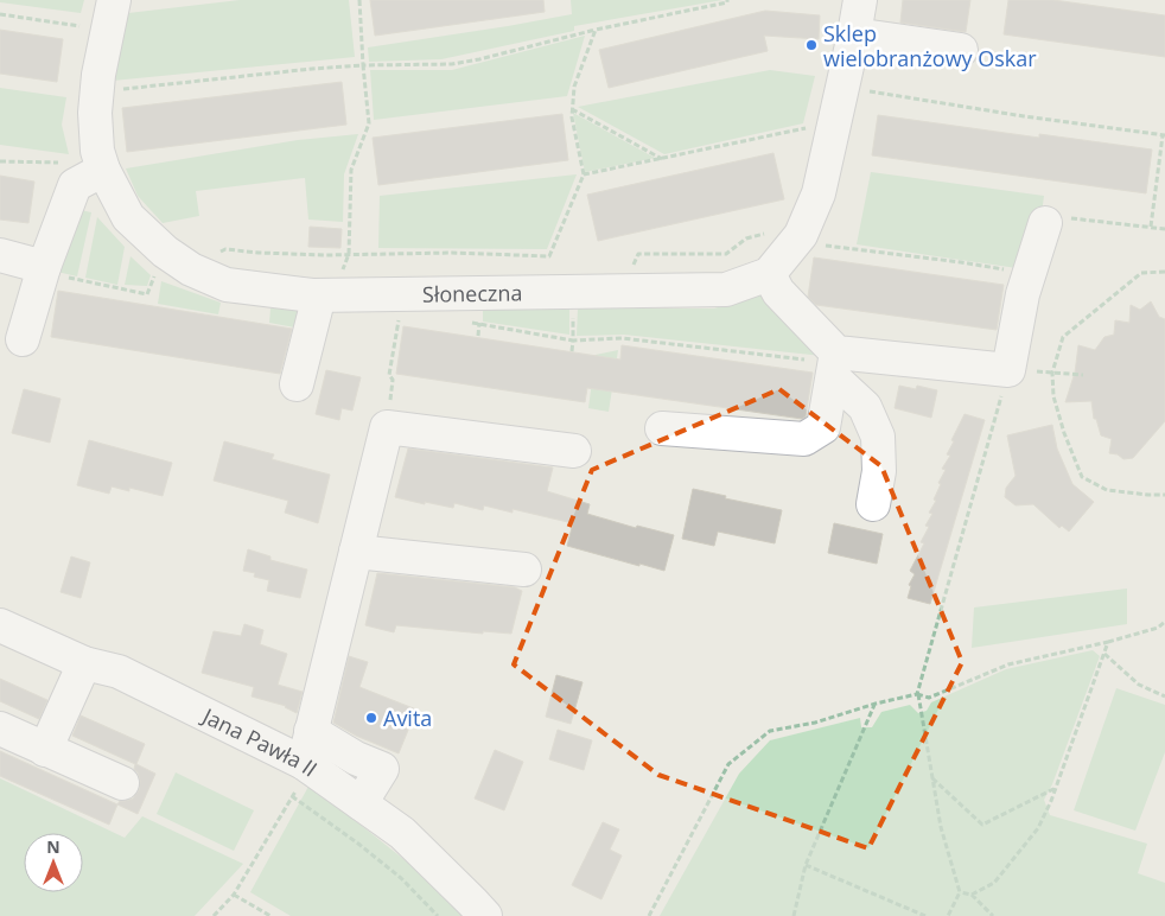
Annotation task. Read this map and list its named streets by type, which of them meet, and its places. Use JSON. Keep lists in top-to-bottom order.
{
  "streets": {
    "street": ["Słoneczna", "Jana Pawła II"]
  },
  "places": ["Sklep wielobranżowy Oskar", "Avita"],
  "north": "top"
}
